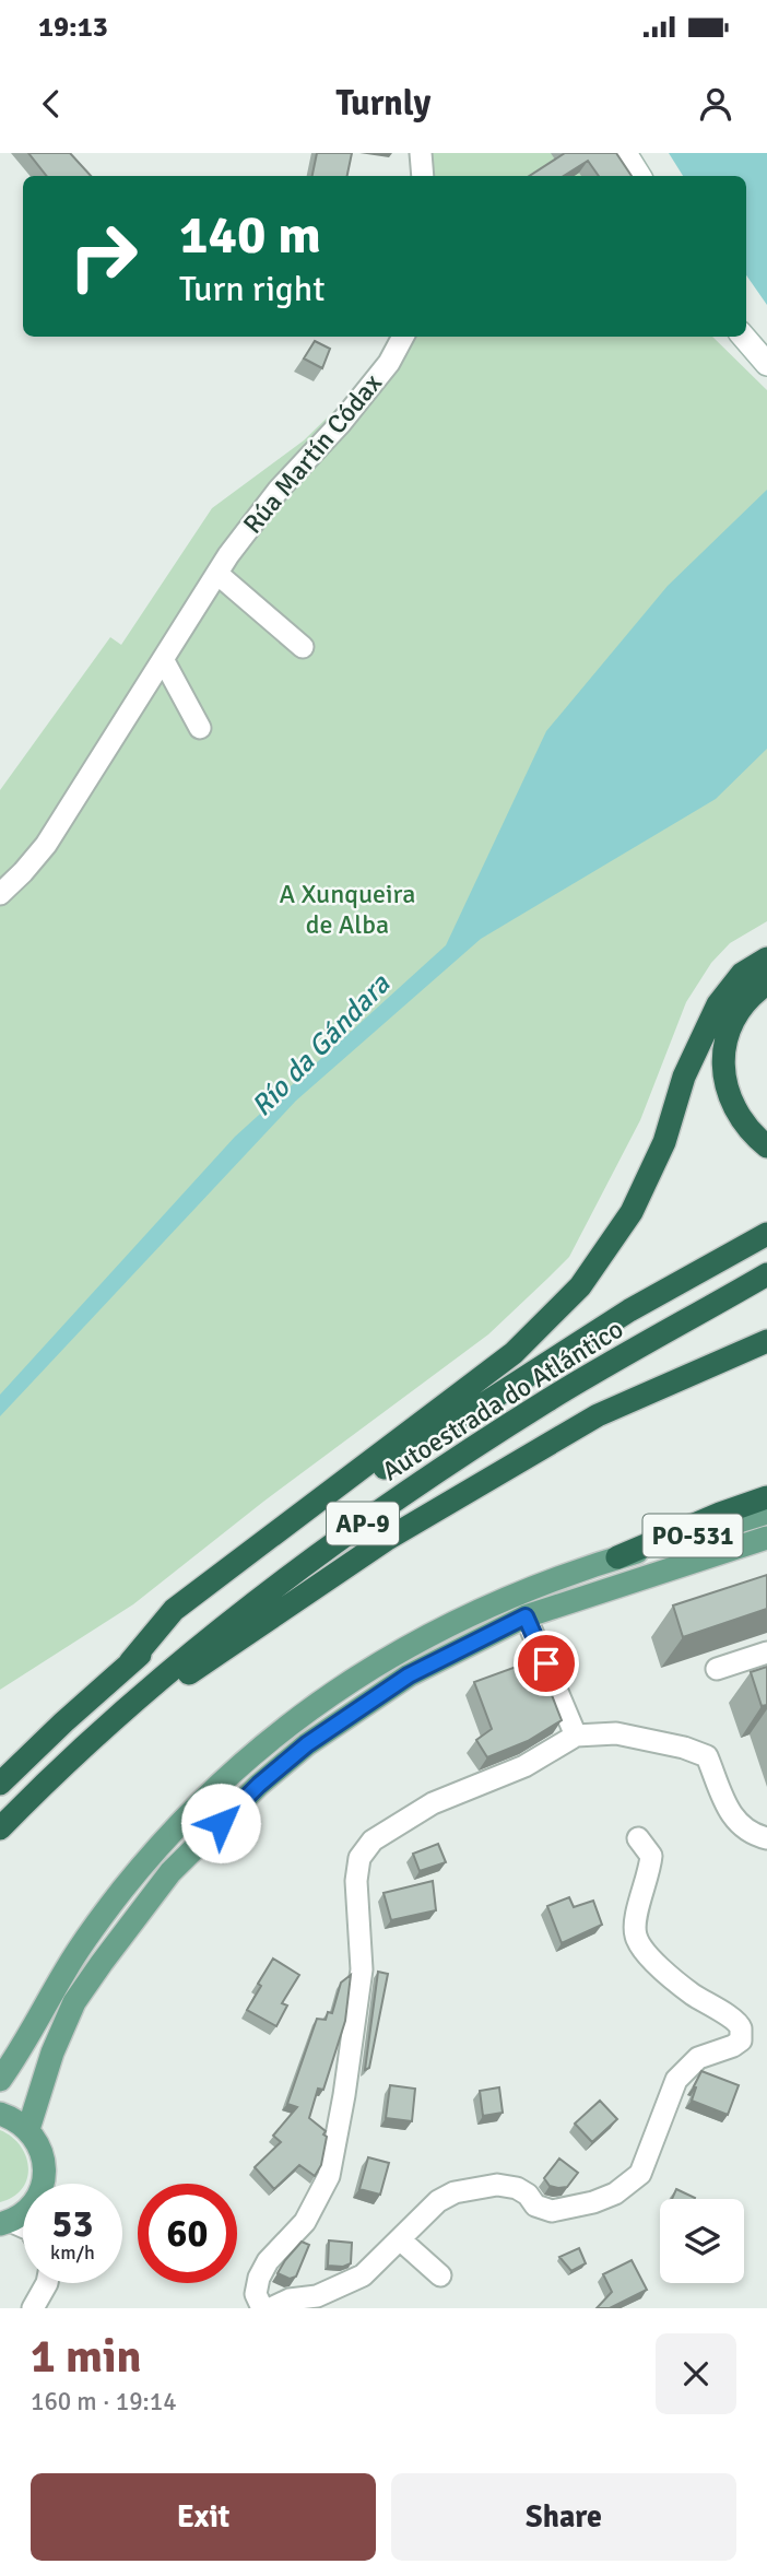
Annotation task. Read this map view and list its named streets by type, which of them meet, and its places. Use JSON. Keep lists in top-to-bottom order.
{
  "streets": {
    "highway": ["Autoestrada do Atlántico", "AP-9"],
    "main road": ["PO-531"],
    "street": ["Rúa Martín Códax"]
  },
  "water": ["Río da Gándara"],
  "parks": ["A Xunqueira de Alba"],
  "page": {
    "status": "19:13",
    "header": "Turnly",
    "turn": ["140 m", "Turn right"],
    "speed": "53 km/h",
    "limit": "60",
    "heading": ["1 min", "160 m · 19:14"],
    "buttons": ["Exit", "Share"]
  }
}
